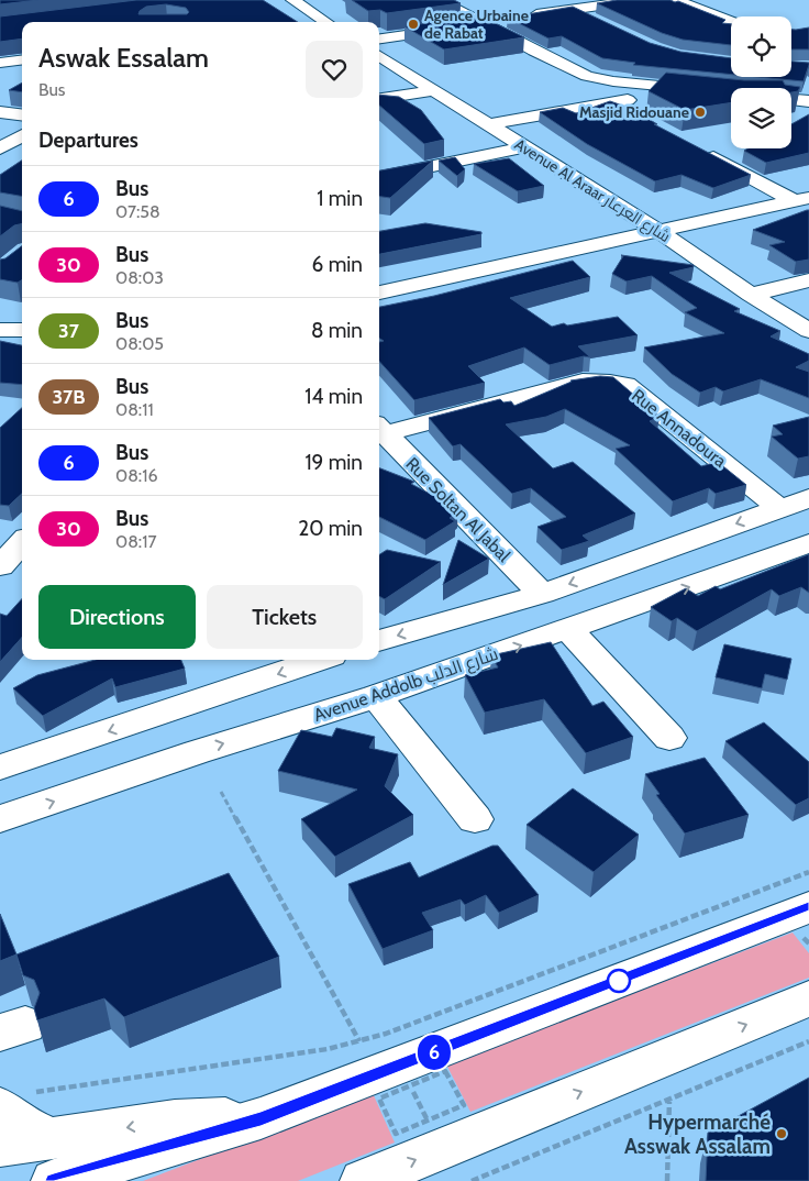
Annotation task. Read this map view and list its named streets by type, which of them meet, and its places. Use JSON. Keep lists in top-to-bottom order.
{
  "streets": {
    "street": [
      "Avenue Al Araar شارع العرعار",
      "Rue Annadoura",
      "Rue Soltan Al Jabal",
      "Avenue Addolb شارع الدلب"
    ]
  },
  "places": ["Agence Urbaine de Rabat", "Masjid Ridouane", "Hypermarché Asswak Assalam"],
  "lines": ["bus line 6"],
  "page": {
    "on_map": "6",
    "heading": [
      ["Aswak Essalam", "Bus"],
      "Departures"
    ],
    "list": [
      {
        "mark": "6",
        "name": "Bus",
        "note": "07:58",
        "value": "1 min"
      },
      {
        "mark": "30",
        "name": "Bus",
        "note": "08:03",
        "value": "6 min"
      },
      {
        "mark": "37",
        "name": "Bus",
        "note": "08:05",
        "value": "8 min"
      },
      {
        "mark": "37B",
        "name": "Bus",
        "note": "08:11",
        "value": "14 min"
      },
      {
        "mark": "6",
        "name": "Bus",
        "note": "08:16",
        "value": "19 min"
      },
      {
        "mark": "30",
        "name": "Bus",
        "note": "08:17",
        "value": "20 min"
      }
    ],
    "buttons": ["Directions", "Tickets"]
  }
}
